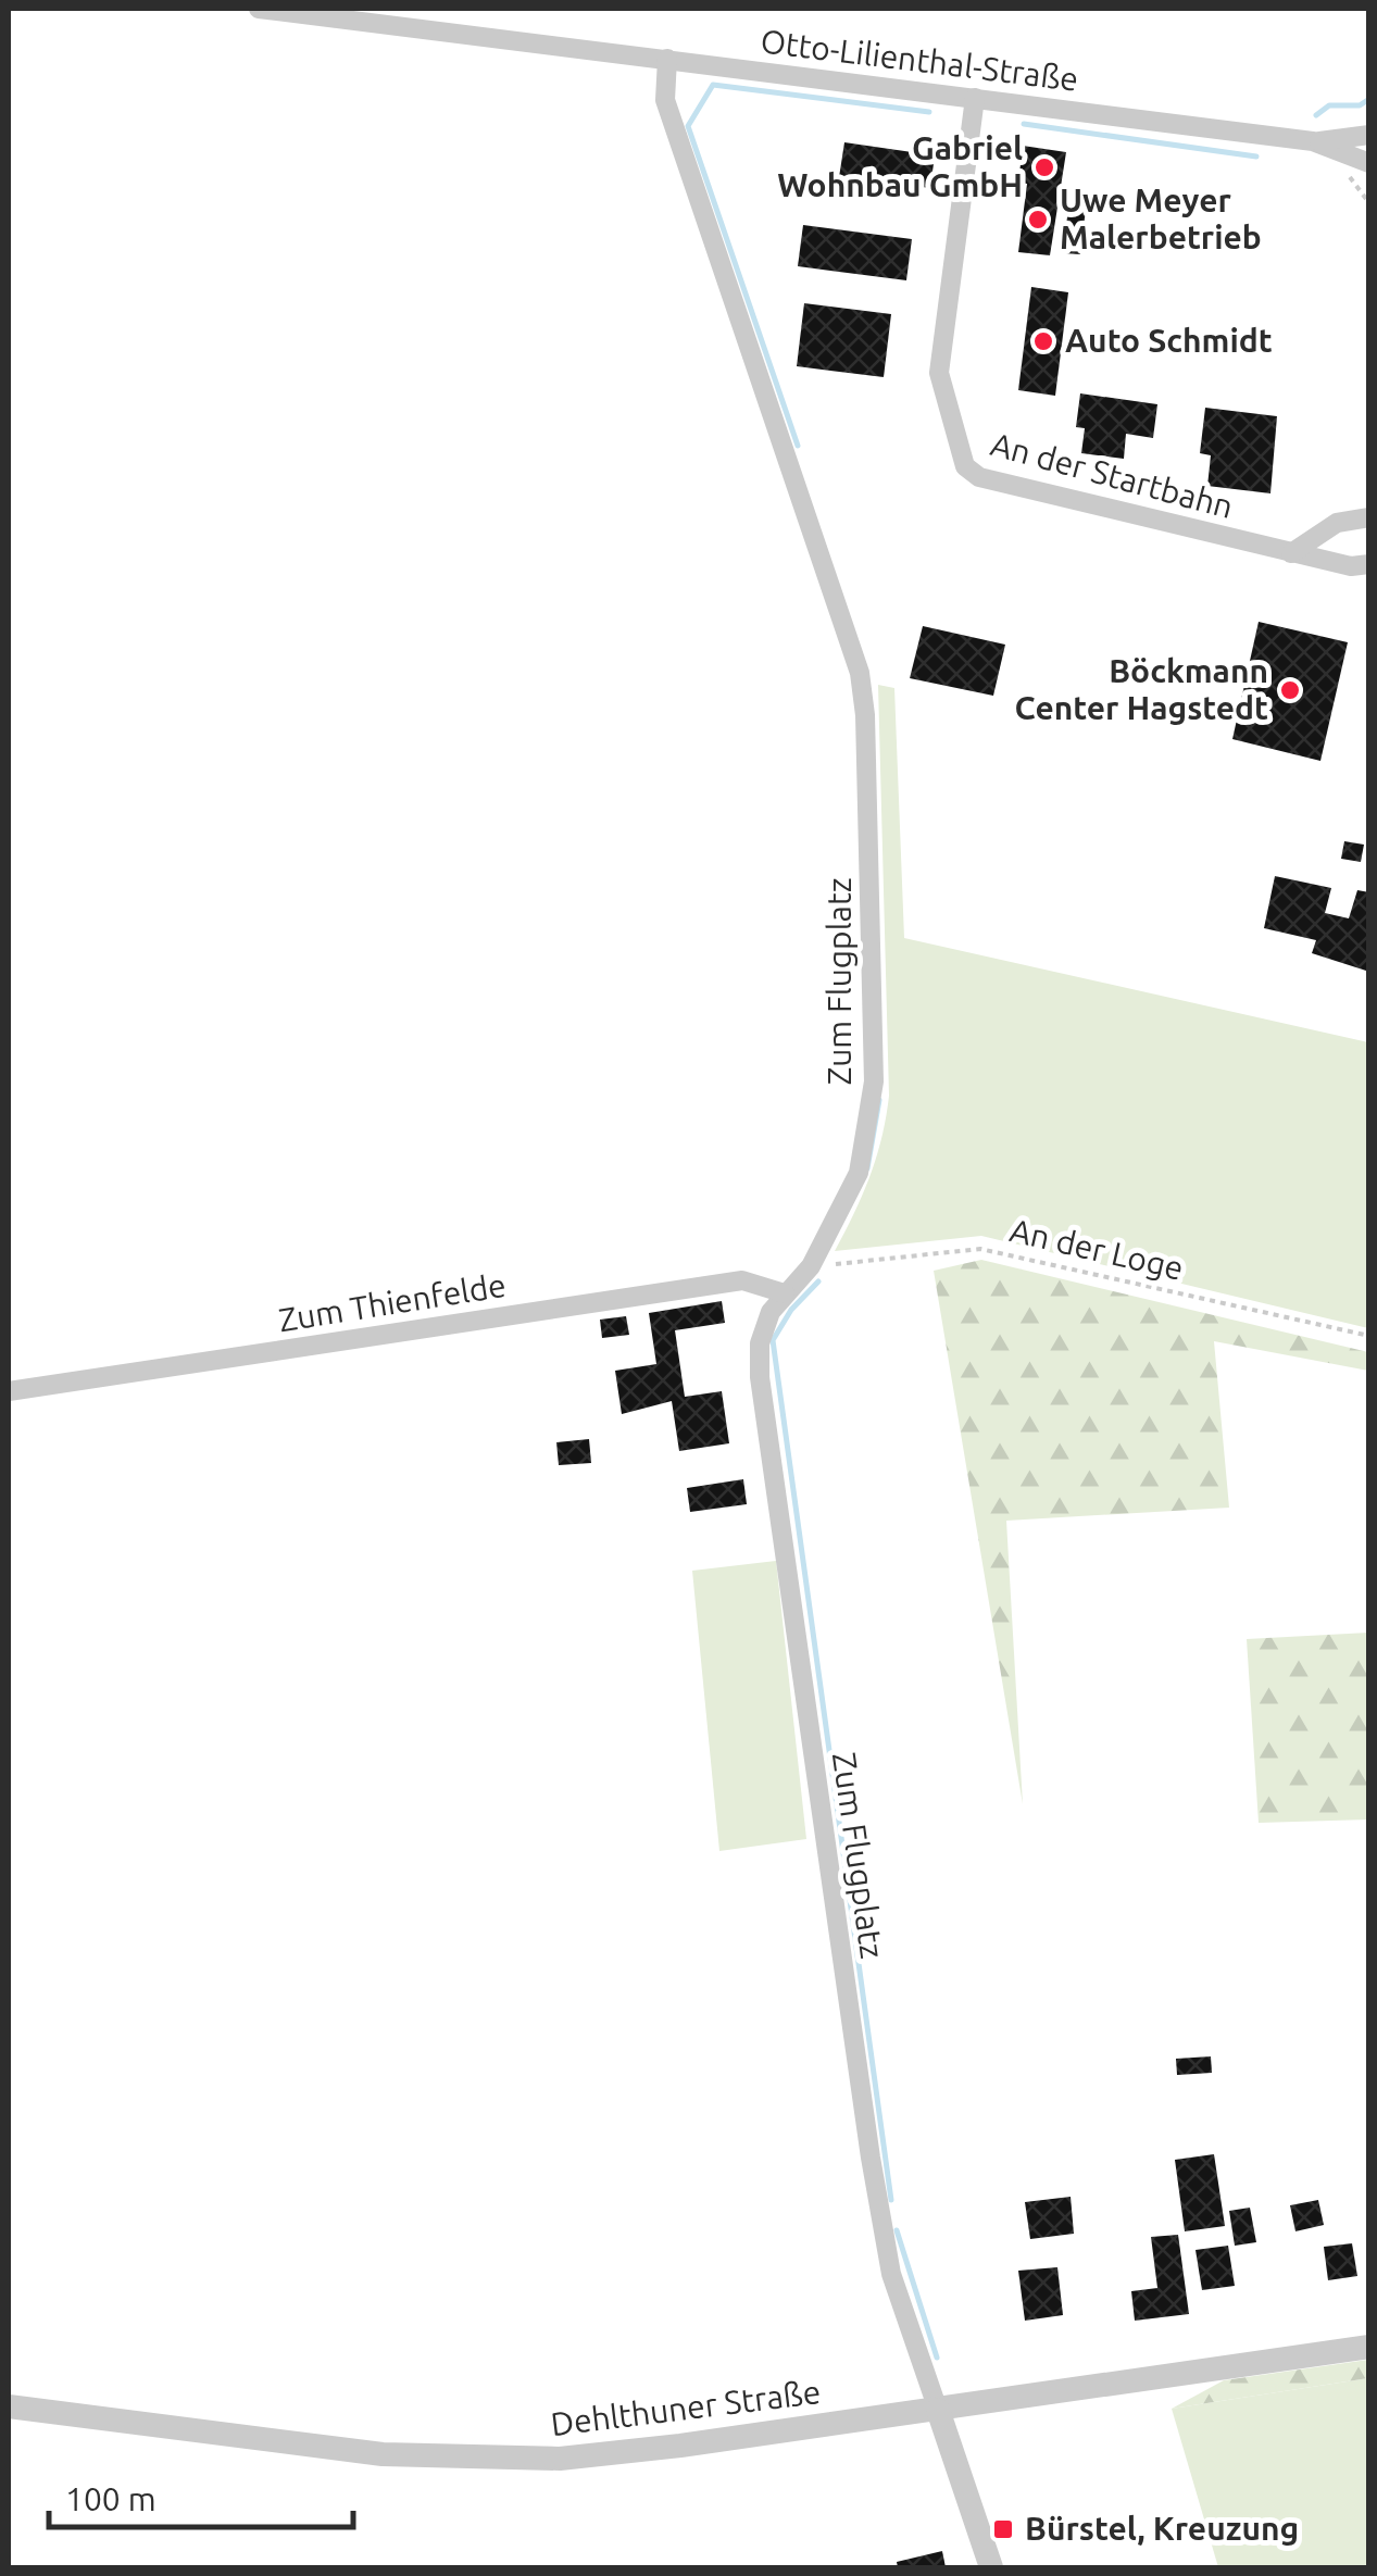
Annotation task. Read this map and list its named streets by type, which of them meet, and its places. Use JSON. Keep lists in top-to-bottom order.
{
  "streets": {
    "street": [
      "Otto-Lilienthal-Straße",
      "An der Startbahn",
      "Zum Flugplatz",
      "Zum Thienfelde",
      "Dehlthuner Straße"
    ],
    "path": ["An der Loge"]
  },
  "crossings": [
    ["Otto-Lilienthal-Straße", "An der Startbahn"],
    ["Otto-Lilienthal-Straße", "Zum Flugplatz"],
    ["Zum Flugplatz", "An der Loge"],
    ["Zum Flugplatz", "Zum Thienfelde"],
    ["Zum Flugplatz", "Dehlthuner Straße"]
  ],
  "places": {
    "other": [
      "Gabriel Wohnbau GmbH",
      "Uwe Meyer Malerbetrieb",
      "Auto Schmidt",
      "Böckmann Center Hagstedt"
    ],
    "transit": ["Bürstel, Kreuzung"]
  },
  "scale_bar": "100 m"
}
